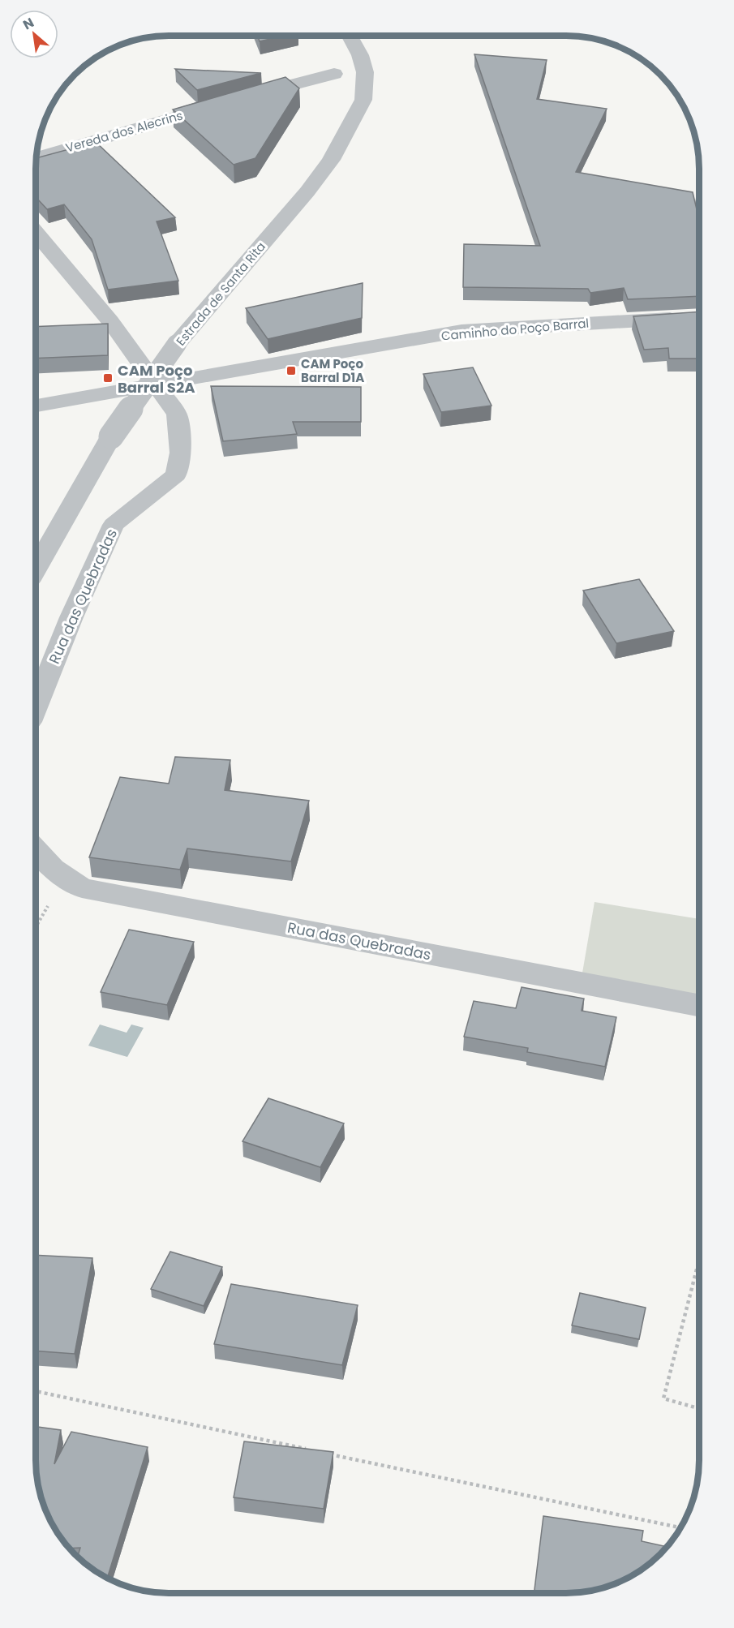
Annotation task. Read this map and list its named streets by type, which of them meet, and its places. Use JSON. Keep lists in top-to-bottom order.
{
  "streets": {
    "street": [
      "Vereda dos Alecrins",
      "Estrada de Santa Rita",
      "Caminho do Poço Barral",
      "Rua das Quebradas"
    ]
  },
  "crossings": [
    ["Caminho do Poço Barral", "Rua das Quebradas"]
  ],
  "places": {
    "transit": ["CAM Poço Barral D1A", "CAM Poço Barral S2A"]
  },
  "north": "top left"
}
